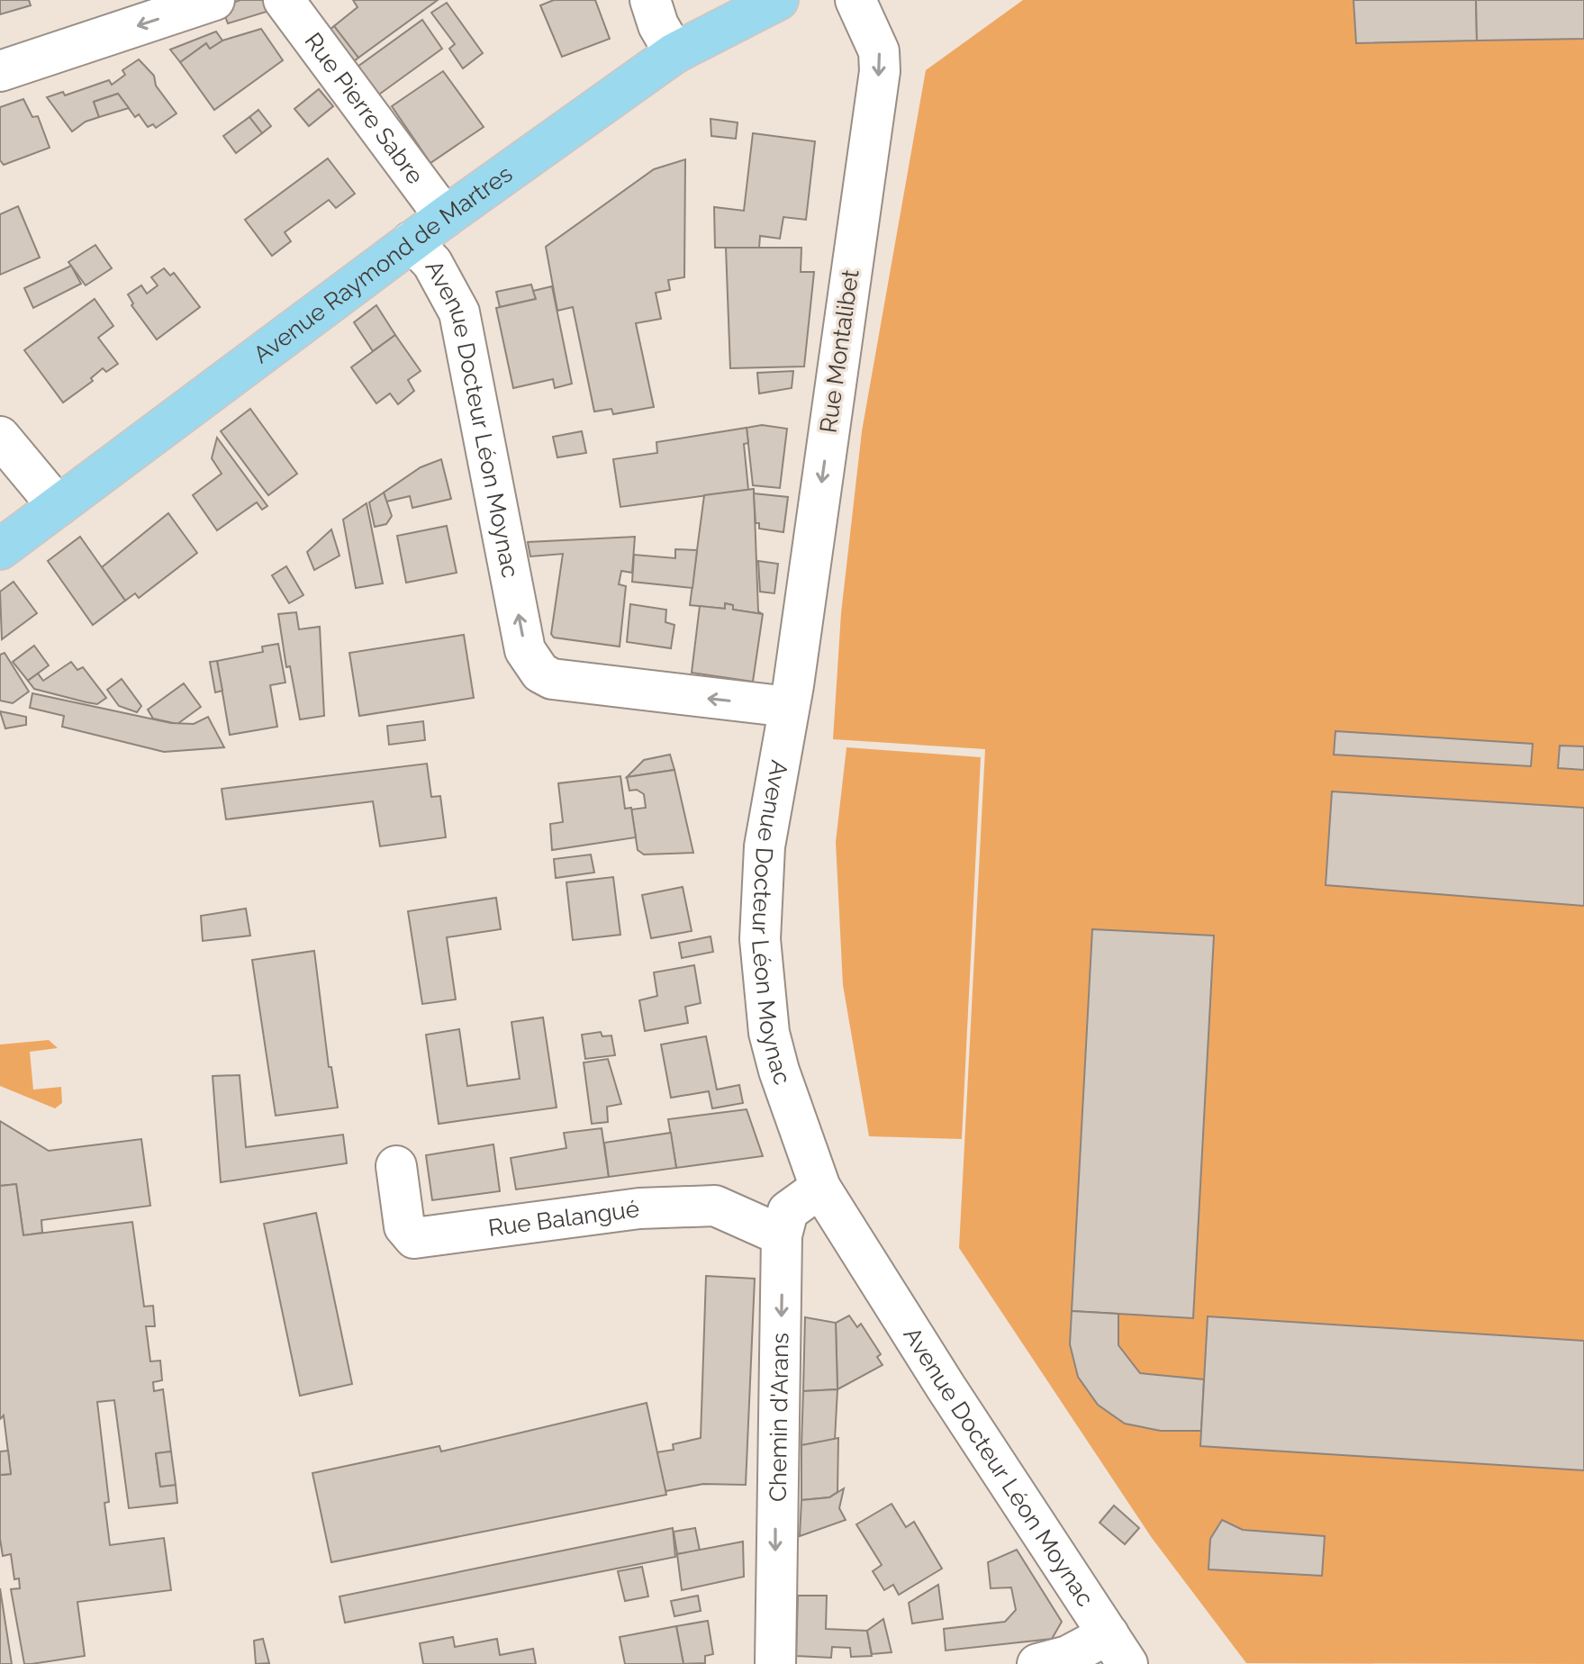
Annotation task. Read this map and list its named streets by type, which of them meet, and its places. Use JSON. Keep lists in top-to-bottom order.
{
  "streets": {
    "main road": ["Avenue Raymond de Martres"],
    "street": [
      "Rue Pierre Sabre",
      "Rue Montalibet",
      "Avenue Docteur Léon Moynac",
      "Rue Balangué",
      "Chemin d'Arans"
    ]
  },
  "crossings": [
    ["Rue Pierre Sabre", "Avenue Raymond de Martres"],
    ["Avenue Raymond de Martres", "Avenue Docteur Léon Moynac"],
    ["Rue Montalibet", "Avenue Docteur Léon Moynac"],
    ["Avenue Docteur Léon Moynac", "Chemin d'Arans"],
    ["Rue Balangué", "Chemin d'Arans"]
  ],
  "one_way": ["Rue Montalibet", "Chemin d'Arans"]
}
